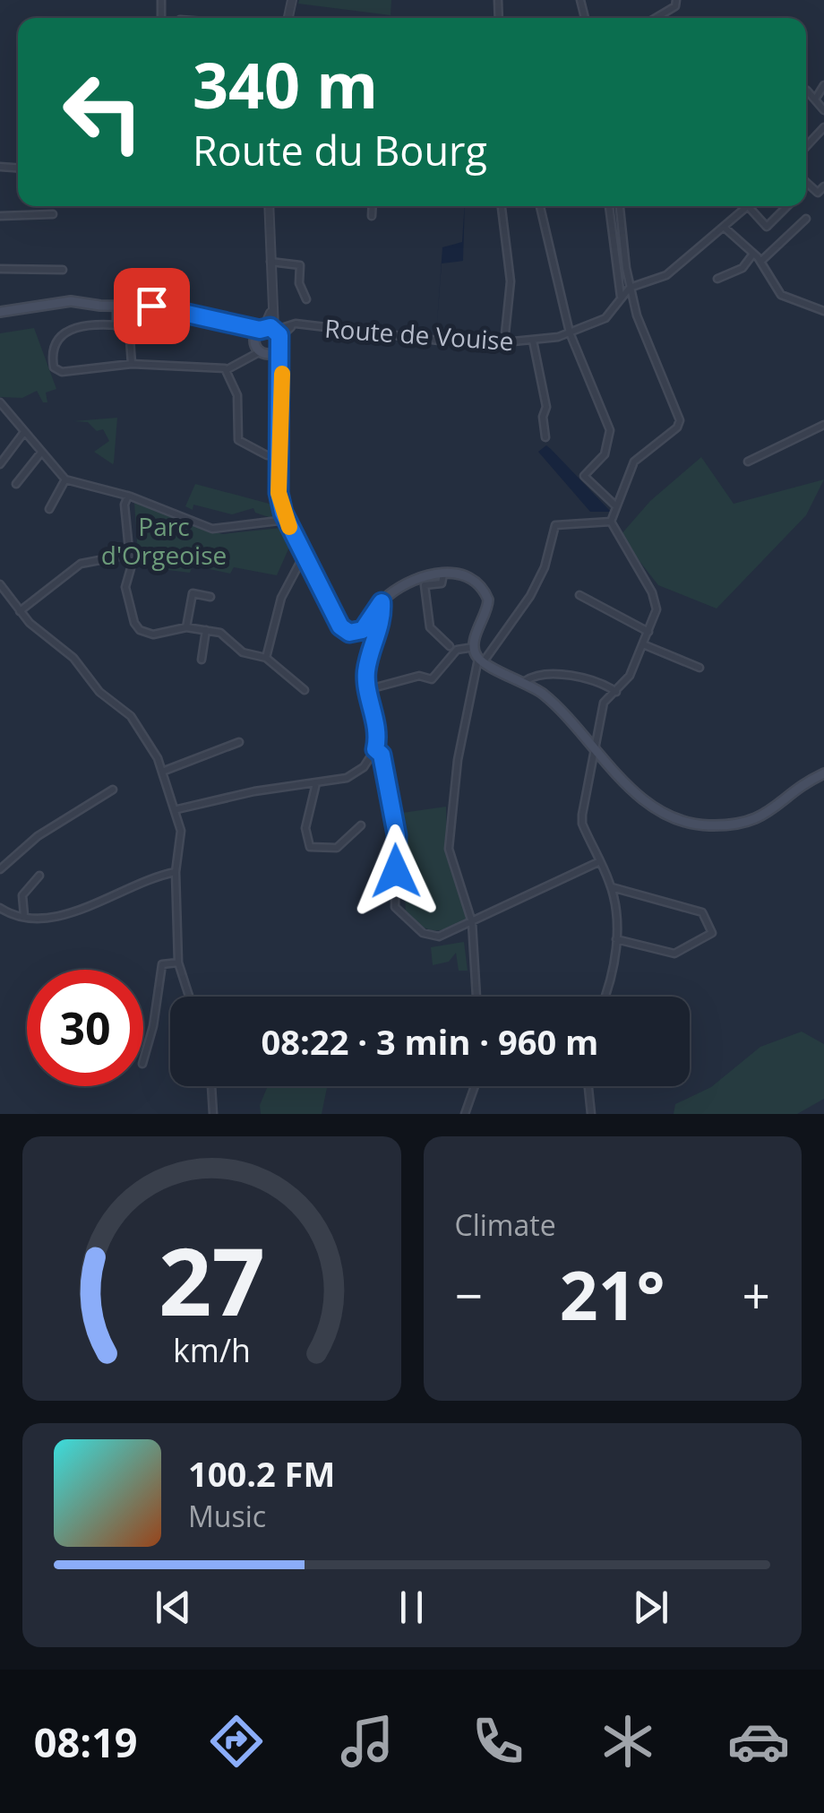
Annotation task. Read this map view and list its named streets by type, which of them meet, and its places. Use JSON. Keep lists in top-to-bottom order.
{
  "streets": {
    "street": ["Route de Vouise"]
  },
  "parks": ["Parc d'Orgeoise"],
  "page": {
    "turn": ["340 m", "Route du Bourg"],
    "limit": "30",
    "trip": "08:22 · 3 min · 960 m",
    "tile": "Climate",
    "heat": ["−", "21°", "+"],
    "song": ["100.2 FM", "Music"],
    "tabs": "08:19",
    "gauge": ["27", "km/h"]
  }
}
